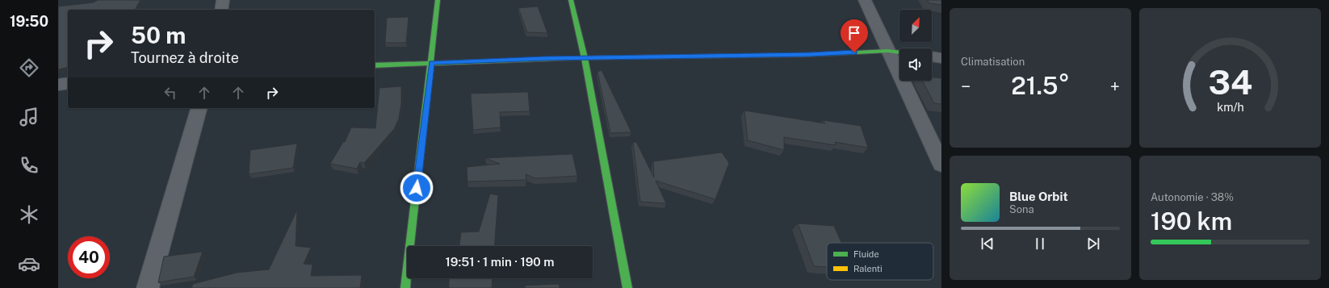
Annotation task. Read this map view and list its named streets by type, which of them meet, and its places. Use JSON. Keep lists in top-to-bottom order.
{
  "legend": ["Fluide", "Ralenti"],
  "north": "top right",
  "page": {
    "tabs": "19:50",
    "tile": [
      "Climatisation",
      ["Autonomie · 38%", "190 km"]
    ],
    "turn": ["50 m", "Tournez à droite"],
    "heat": ["−", "21.5°", "+"],
    "song": ["Blue Orbit", "Sona"],
    "limit": "40",
    "trip": "19:51 · 1 min · 190 m",
    "gauge": ["34", "km/h"]
  }
}
